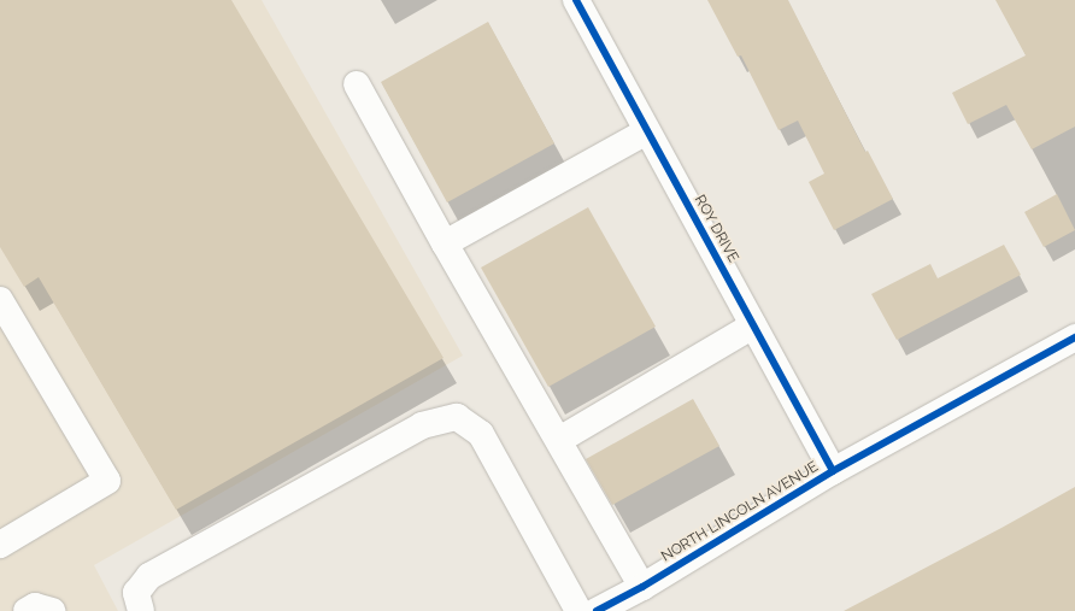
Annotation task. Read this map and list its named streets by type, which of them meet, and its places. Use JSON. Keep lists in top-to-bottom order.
{
  "streets": {
    "street": ["ROY DRIVE", "NORTH LINCOLN AVENUE"]
  },
  "crossings": [
    ["ROY DRIVE", "NORTH LINCOLN AVENUE"]
  ]
}
